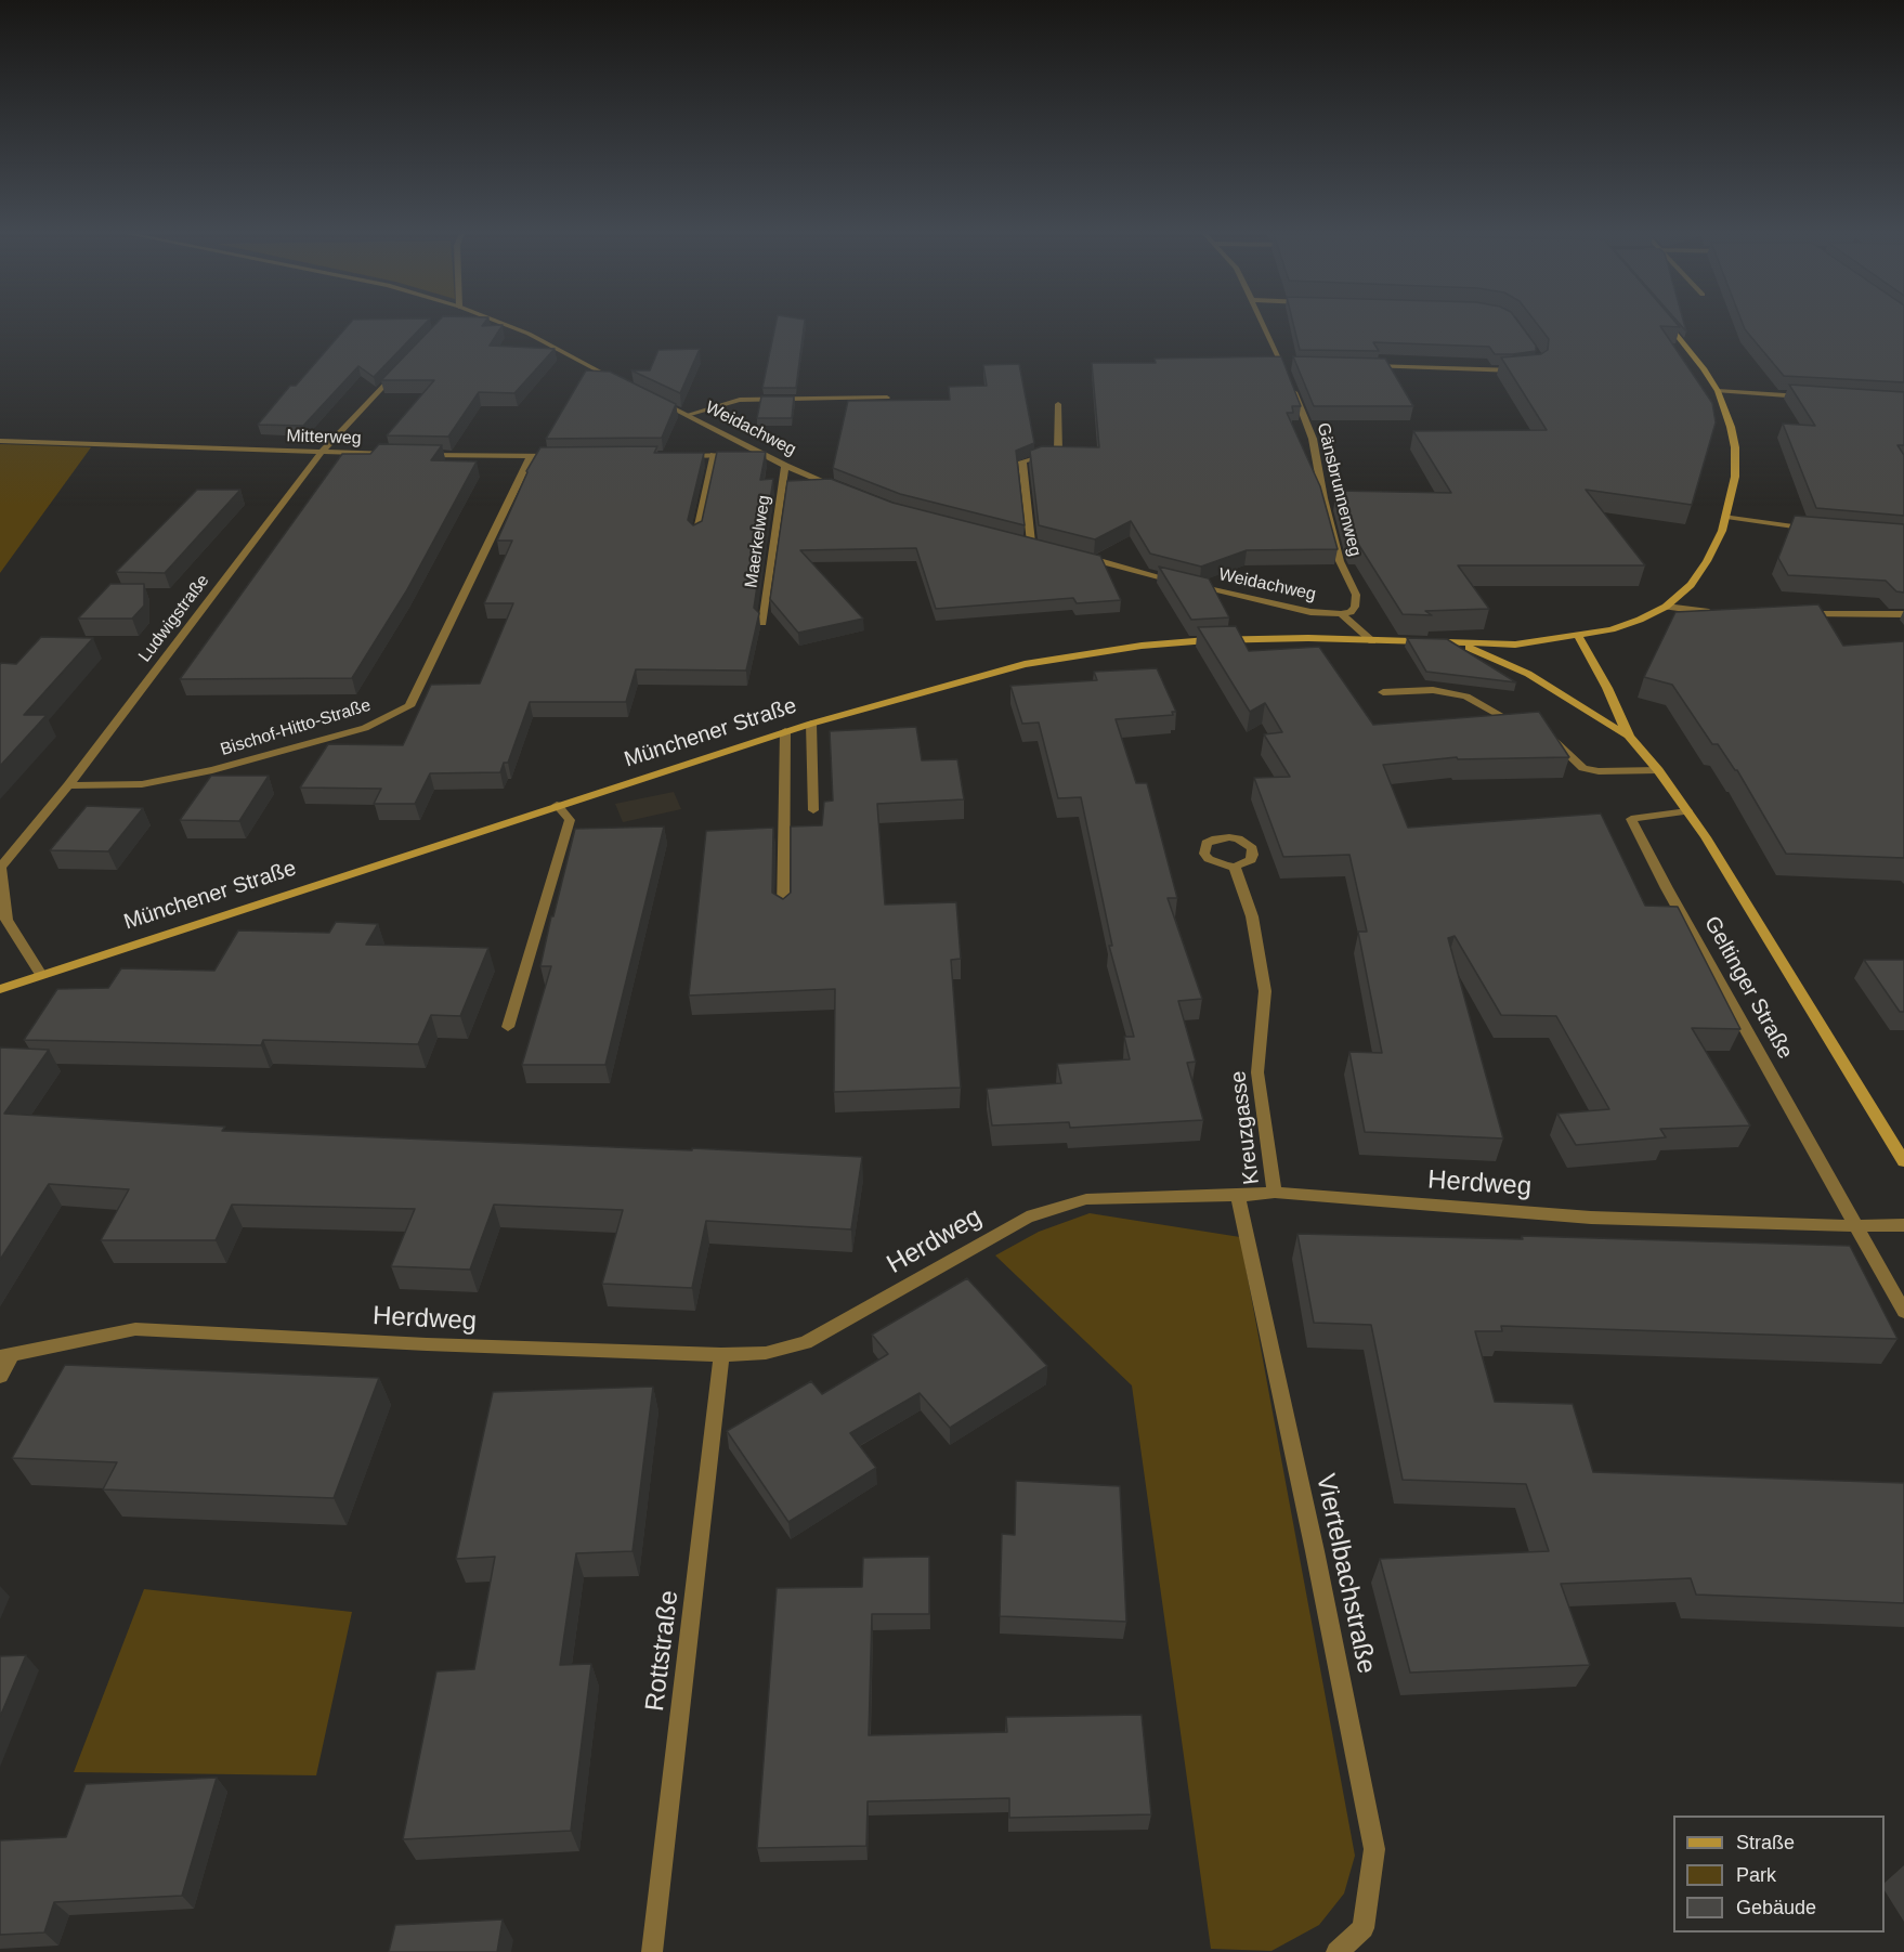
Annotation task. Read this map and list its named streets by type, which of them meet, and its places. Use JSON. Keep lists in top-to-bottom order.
{
  "streets": {
    "main road": ["Münchener Straße", "Geltinger Straße"],
    "street": [
      "Weidachweg",
      "Mitterweg",
      "Gänsbrunnenweg",
      "Maerkelweg",
      "Ludwigstraße",
      "Bischof-Hitto-Straße",
      "Kreuzgasse",
      "Herdweg",
      "Viertelbachstraße",
      "Rottstraße"
    ]
  },
  "crossings": [
    ["Weidachweg", "Gänsbrunnenweg"],
    ["Weidachweg", "Maerkelweg"],
    ["Weidachweg", "Münchener Straße"],
    ["Mitterweg", "Ludwigstraße"],
    ["Ludwigstraße", "Bischof-Hitto-Straße"],
    ["Ludwigstraße", "Münchener Straße"],
    ["Münchener Straße", "Geltinger Straße"],
    ["Geltinger Straße", "Herdweg"],
    ["Kreuzgasse", "Herdweg"],
    ["Herdweg", "Viertelbachstraße"],
    ["Herdweg", "Rottstraße"]
  ],
  "legend": ["Straße", "Park", "Gebäude"]
}
